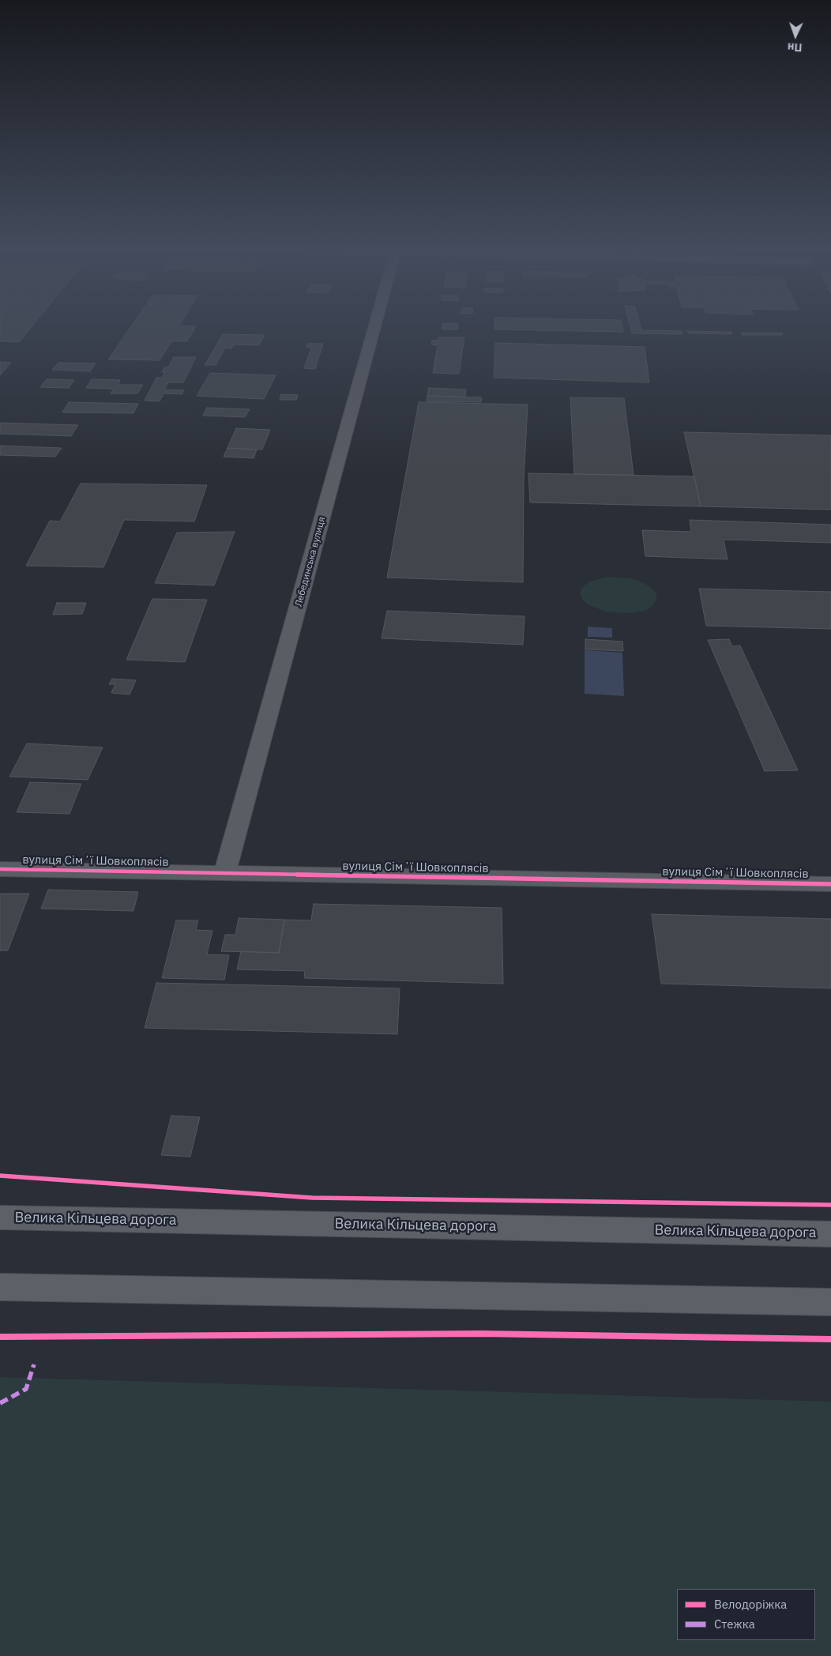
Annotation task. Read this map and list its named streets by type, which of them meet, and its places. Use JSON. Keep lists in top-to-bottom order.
{
  "streets": {
    "main road": ["Велика Кільцева дорога"],
    "street": ["Лебединська вулиця", "вулиця Сімʼї Шовкоплясів"]
  },
  "crossings": [
    ["Лебединська вулиця", "вулиця Сімʼї Шовкоплясів"]
  ],
  "legend": ["Велодоріжка", "Стежка"],
  "north": "bottom"
}
